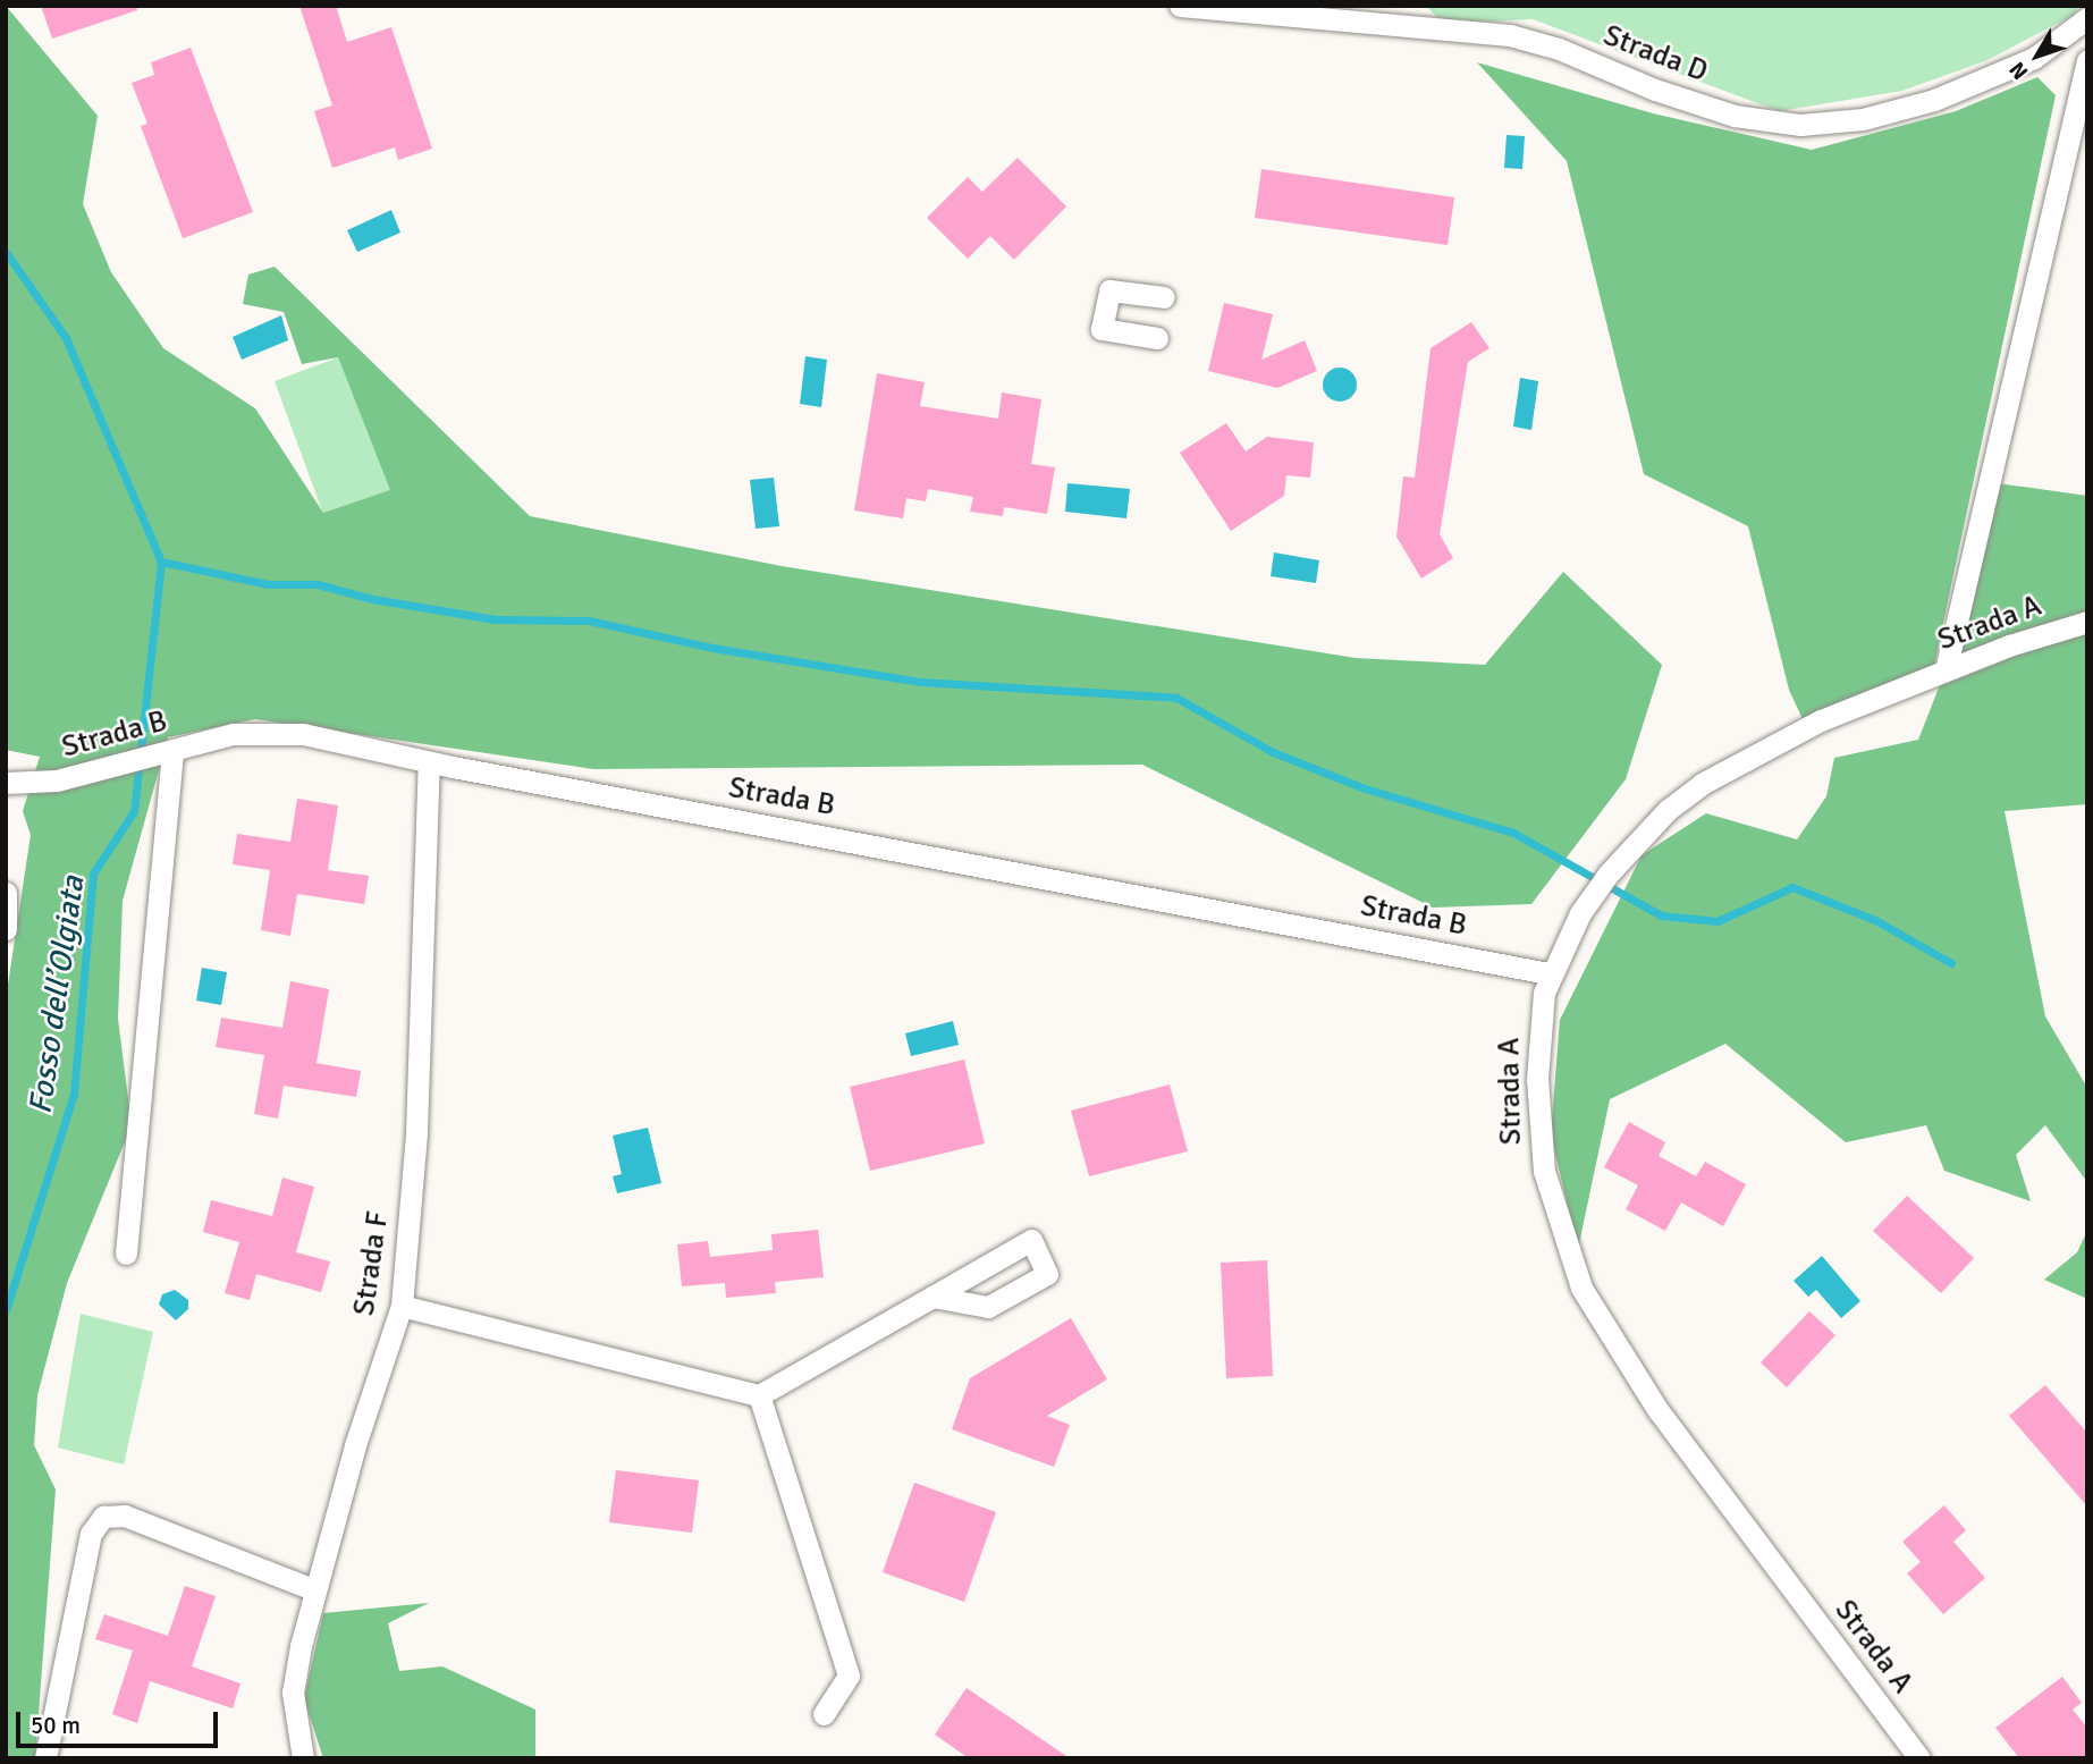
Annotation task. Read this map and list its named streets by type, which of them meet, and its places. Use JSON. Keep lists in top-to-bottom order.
{
  "streets": {
    "street": [
      "Strada D",
      "Strada A",
      "Strada B",
      "Strada F"
    ]
  },
  "crossings": [
    ["Strada A", "Strada B"],
    ["Strada B", "Strada F"]
  ],
  "water": ["Fosso dell’Olgiata"],
  "scale_bar": "50 m",
  "north": "bottom left"
}
